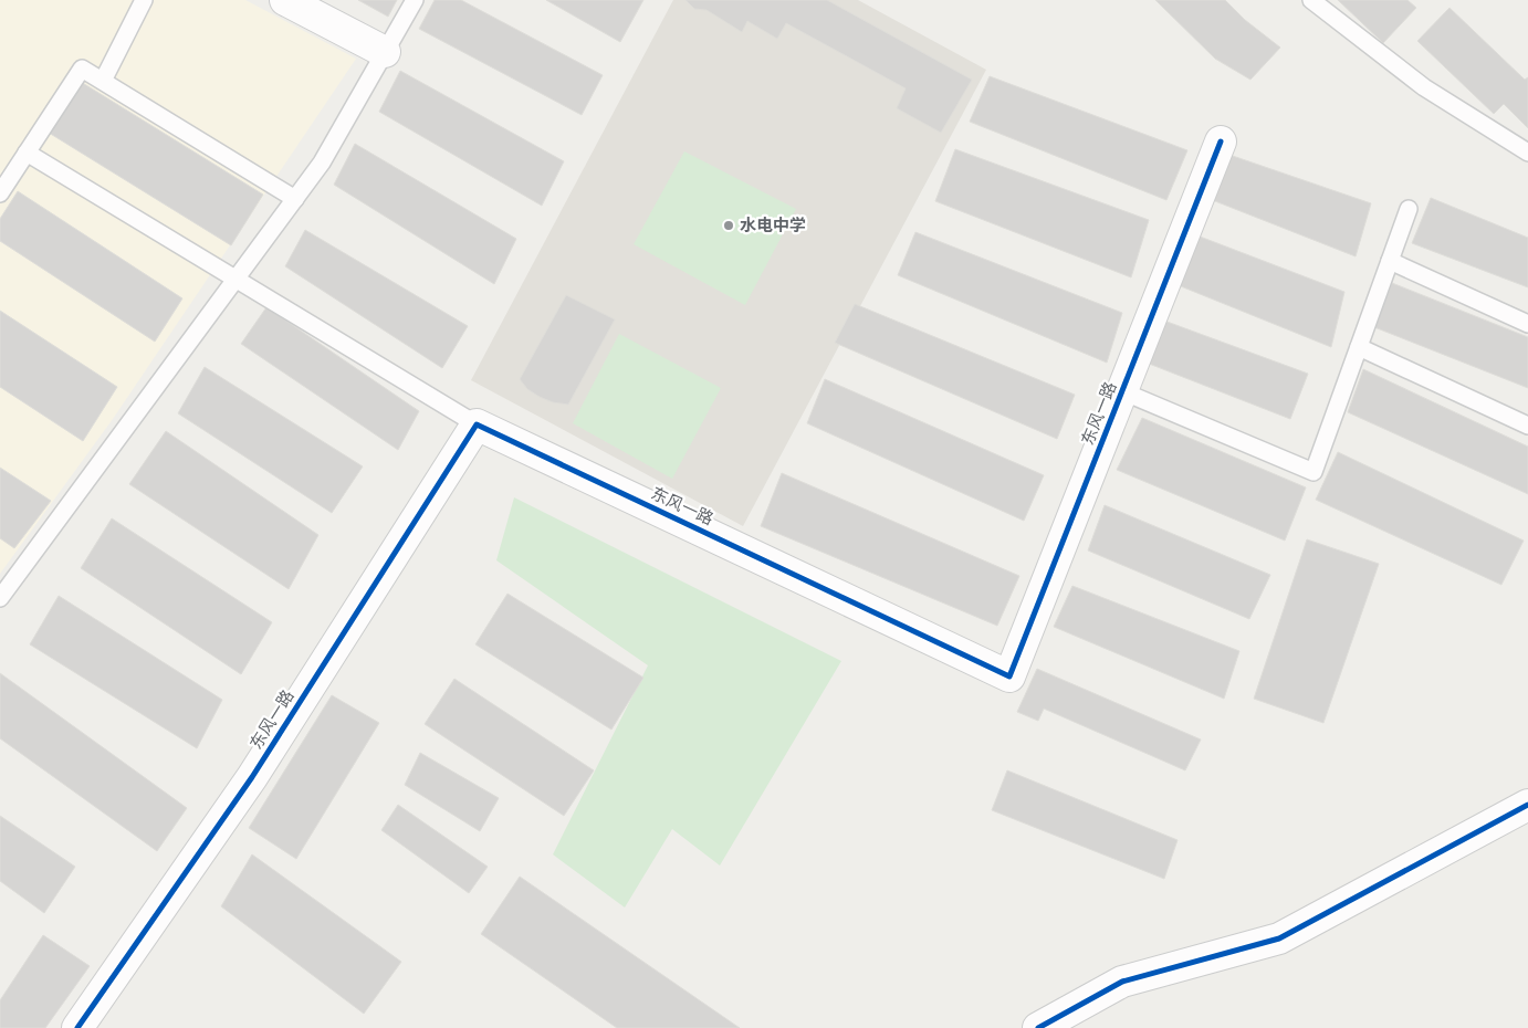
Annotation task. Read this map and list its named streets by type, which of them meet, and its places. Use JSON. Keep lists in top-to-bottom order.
{
  "streets": {
    "street": ["东风一路"]
  },
  "places": ["水电中学"]
}
